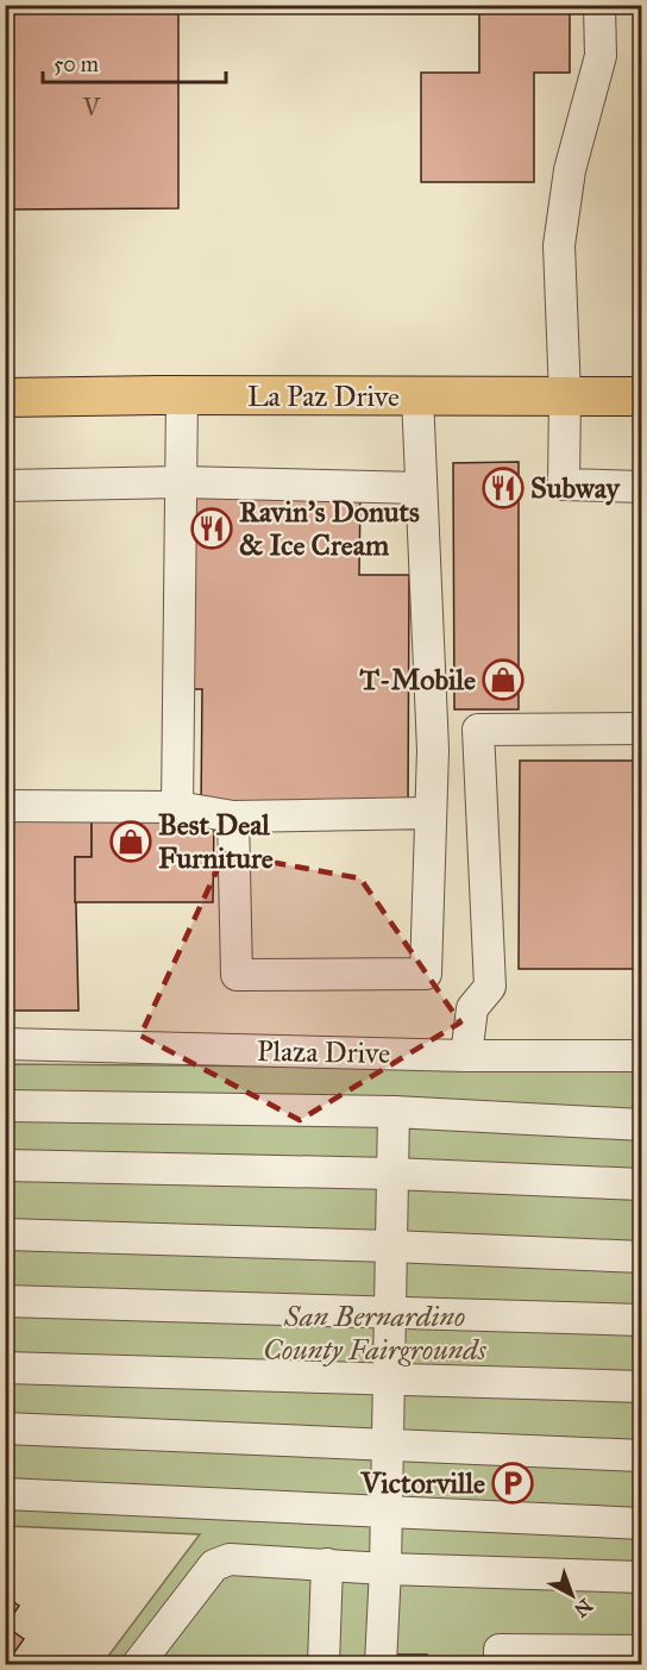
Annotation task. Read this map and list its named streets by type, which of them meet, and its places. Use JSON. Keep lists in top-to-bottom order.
{
  "streets": {
    "main road": ["La Paz Drive"],
    "street": ["Plaza Drive"]
  },
  "parks": ["San Bernardino County Fairgrounds"],
  "places": {
    "restaurant": ["Subway", "Ravin's Donuts & Ice Cream"],
    "shop": ["T-Mobile", "Best Deal Furniture"],
    "parking": ["Victorville"]
  },
  "house_numbers": ["V"],
  "scale_bar": "50 m",
  "north": "bottom right"
}
